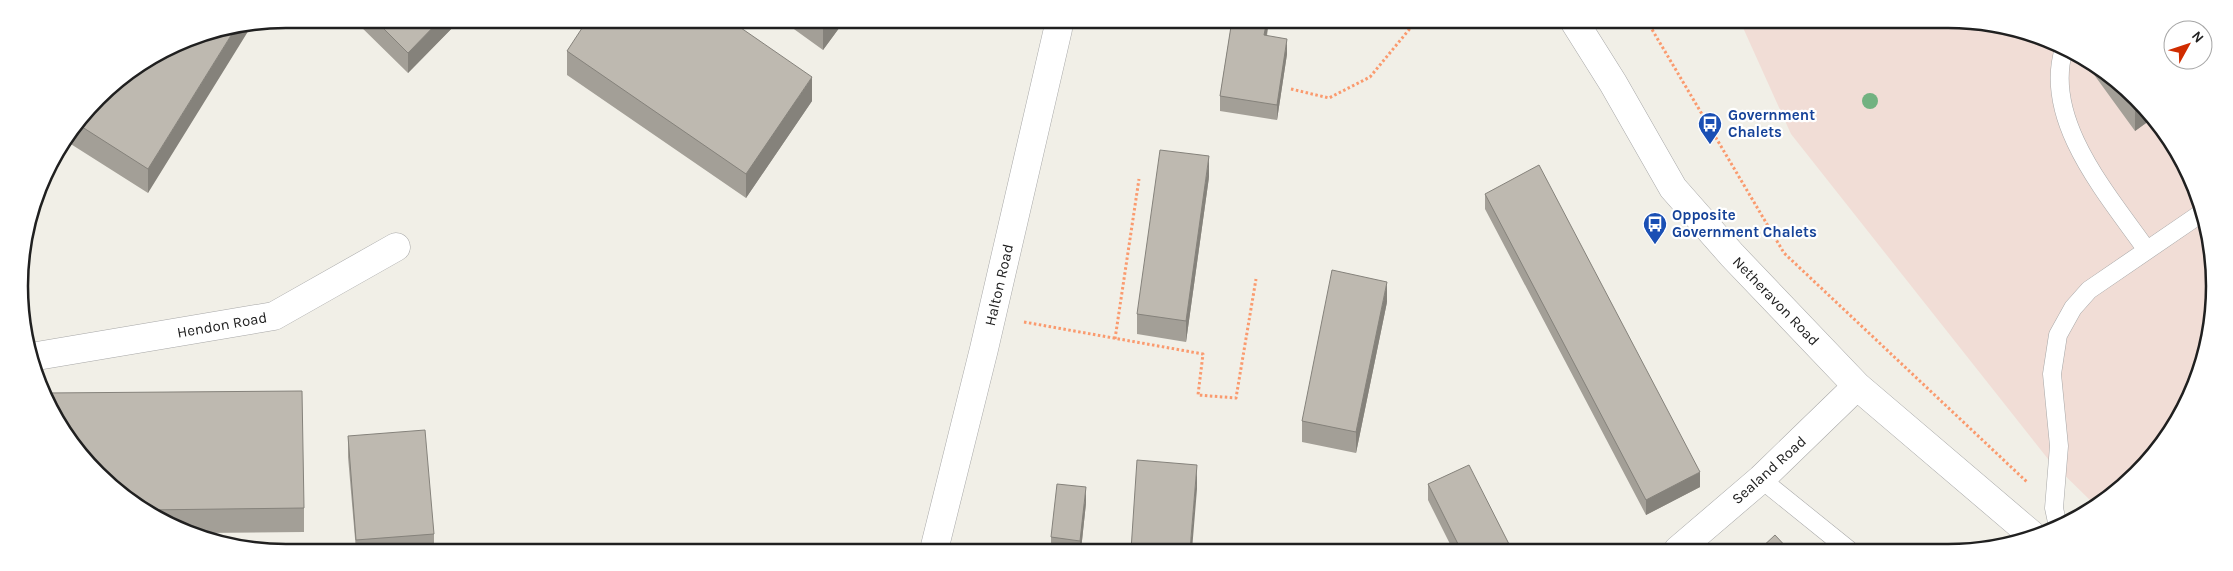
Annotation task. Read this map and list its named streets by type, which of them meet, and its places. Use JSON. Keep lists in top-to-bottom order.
{
  "streets": {
    "street": [
      "Halton Road",
      "Netheravon Road",
      "Hendon Road",
      "Sealand Road"
    ]
  },
  "crossings": [
    ["Netheravon Road", "Sealand Road"]
  ],
  "places": {
    "bus stop": ["Government Chalets", "Opposite Government Chalets"]
  },
  "north": "top right"
}
